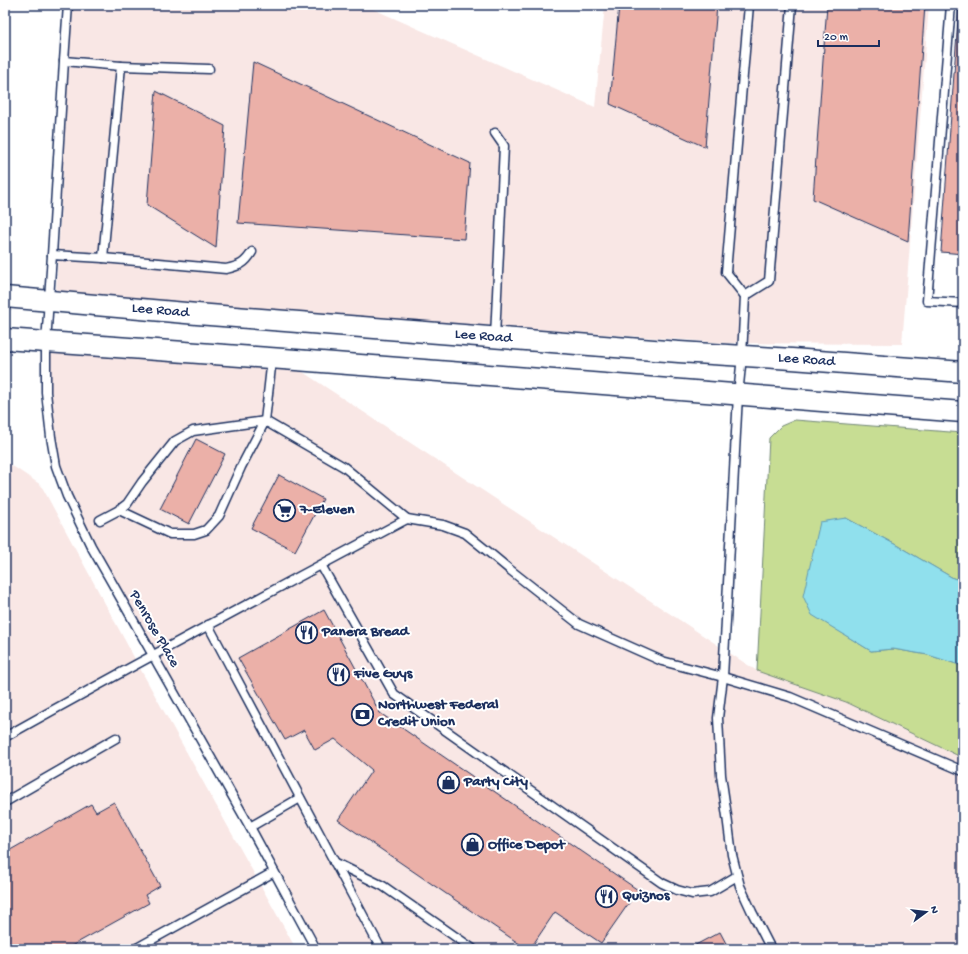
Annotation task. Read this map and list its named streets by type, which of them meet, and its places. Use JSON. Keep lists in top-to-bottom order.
{
  "streets": {
    "street": ["Lee Road"],
    "lane": ["Penrose Place"]
  },
  "crossings": [
    ["Lee Road", "Penrose Place"]
  ],
  "places": {
    "supermarket": ["7-Eleven"],
    "restaurant": ["Panera Bread", "Five Guys", "Quiznos"],
    "bank": ["Northwest Federal Credit Union"],
    "shop": ["Party City", "Office Depot"]
  },
  "scale_bar": "20 m",
  "north": "right"
}
